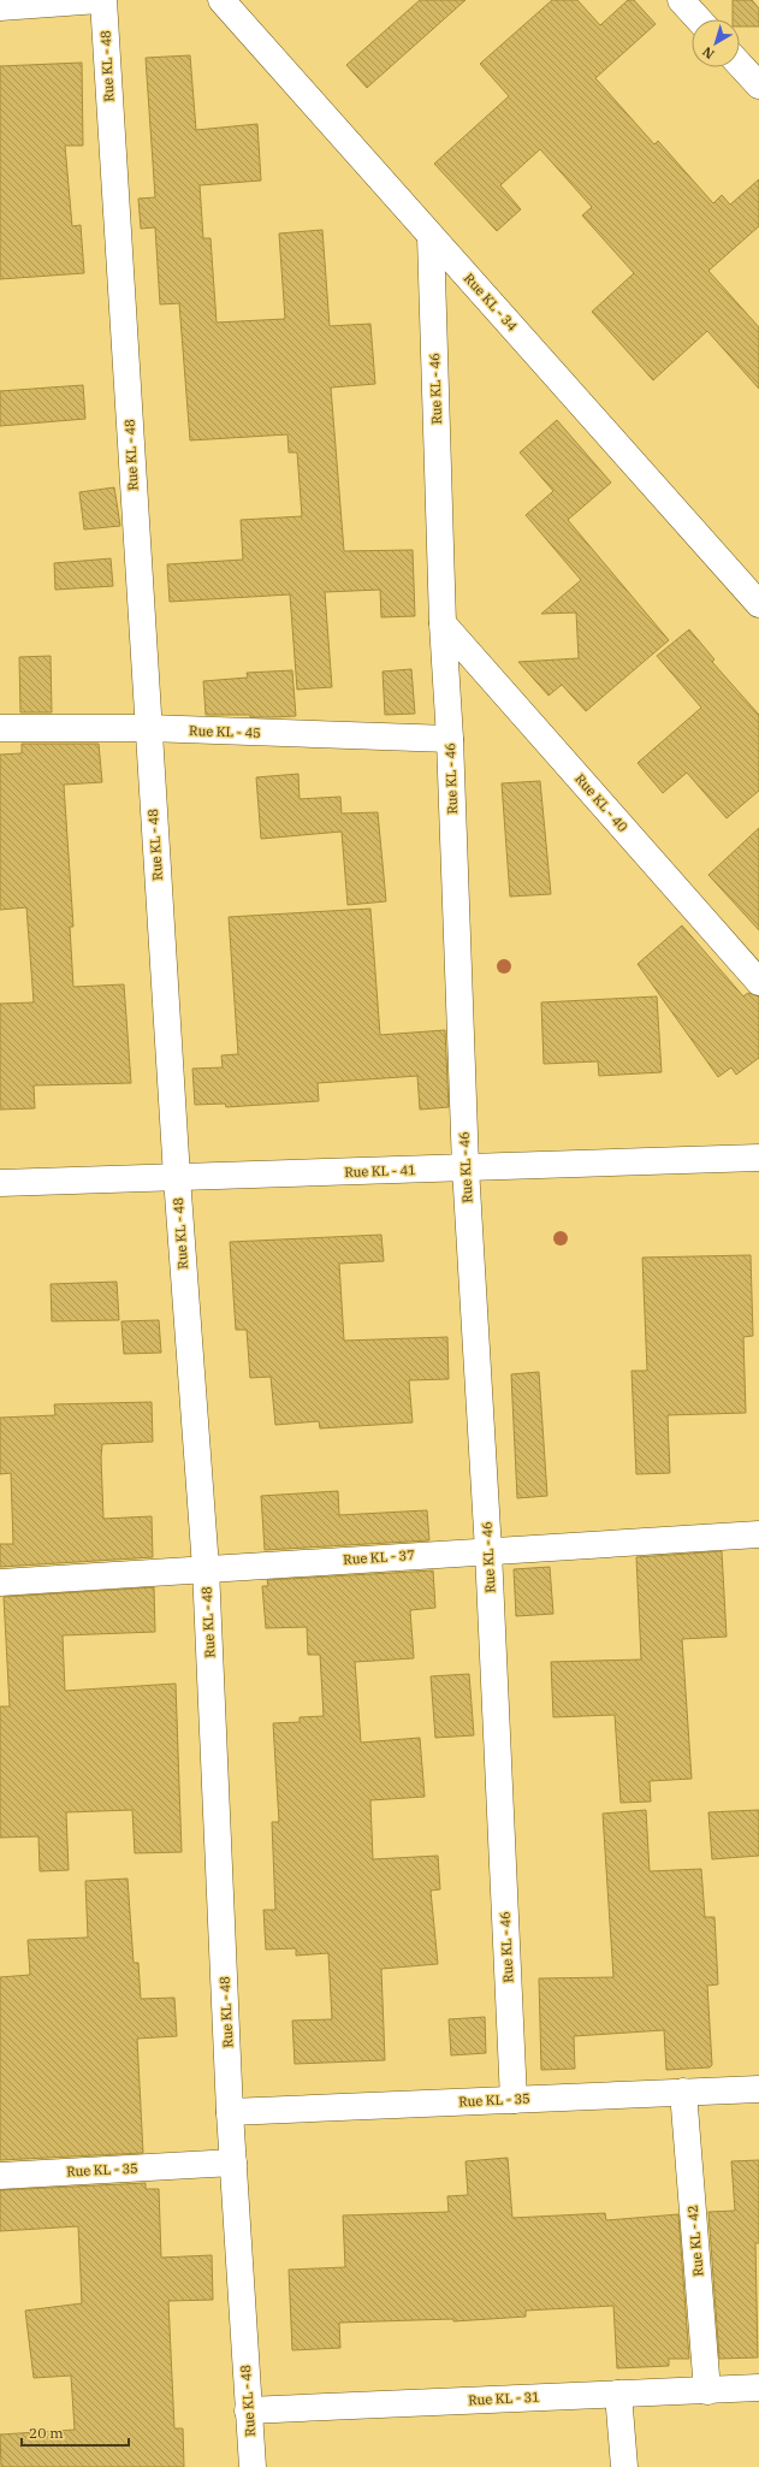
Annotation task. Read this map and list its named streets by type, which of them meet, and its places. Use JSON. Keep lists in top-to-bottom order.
{
  "streets": {
    "street": [
      "Rue KL - 48",
      "Rue KL - 34",
      "Rue KL - 46",
      "Rue KL - 45",
      "Rue KL - 40",
      "Rue KL - 41",
      "Rue KL - 37",
      "Rue KL - 35",
      "Rue KL - 42",
      "Rue KL - 31"
    ]
  },
  "crossings": [
    ["Rue KL - 48", "Rue KL - 45"],
    ["Rue KL - 48", "Rue KL - 41"],
    ["Rue KL - 48", "Rue KL - 37"],
    ["Rue KL - 48", "Rue KL - 35"],
    ["Rue KL - 48", "Rue KL - 31"],
    ["Rue KL - 34", "Rue KL - 46"],
    ["Rue KL - 46", "Rue KL - 45"],
    ["Rue KL - 46", "Rue KL - 40"],
    ["Rue KL - 46", "Rue KL - 41"],
    ["Rue KL - 46", "Rue KL - 37"],
    ["Rue KL - 46", "Rue KL - 35"],
    ["Rue KL - 35", "Rue KL - 42"],
    ["Rue KL - 42", "Rue KL - 31"]
  ],
  "scale_bar": "20 m",
  "north": "bottom left"
}
